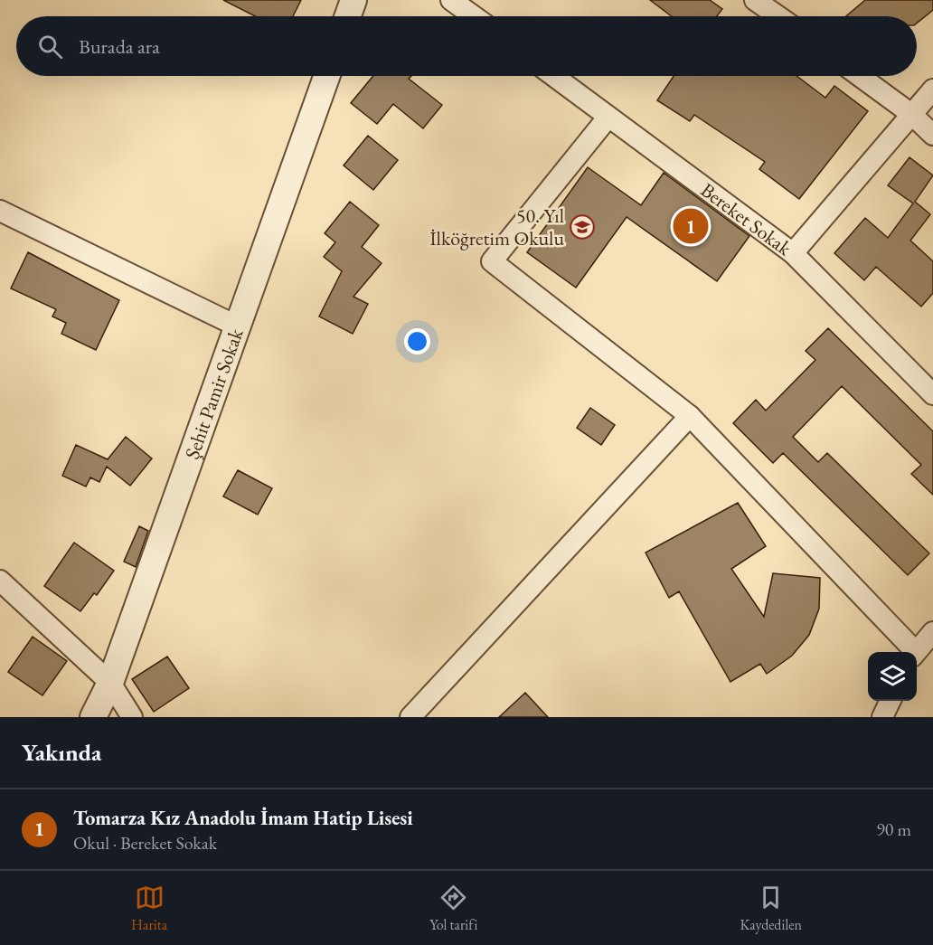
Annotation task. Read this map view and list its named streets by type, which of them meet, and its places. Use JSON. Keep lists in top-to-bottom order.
{
  "streets": {
    "street": ["Bereket Sokak", "Şehit Pamir Sokak"]
  },
  "places": {
    "school or university": ["50. Yıl İlköğretim Okulu"]
  },
  "page": {
    "search": "Burada ara",
    "pins": "1",
    "heading": "Yakında",
    "list": [
      {
        "mark": "1",
        "name": "Tomarza Kız Anadolu İmam Hatip Lisesi",
        "note": "Okul · Bereket Sokak",
        "value": "90 m"
      }
    ],
    "nav": ["Harita", "Yol tarifi", "Kaydedilen"]
  }
}
